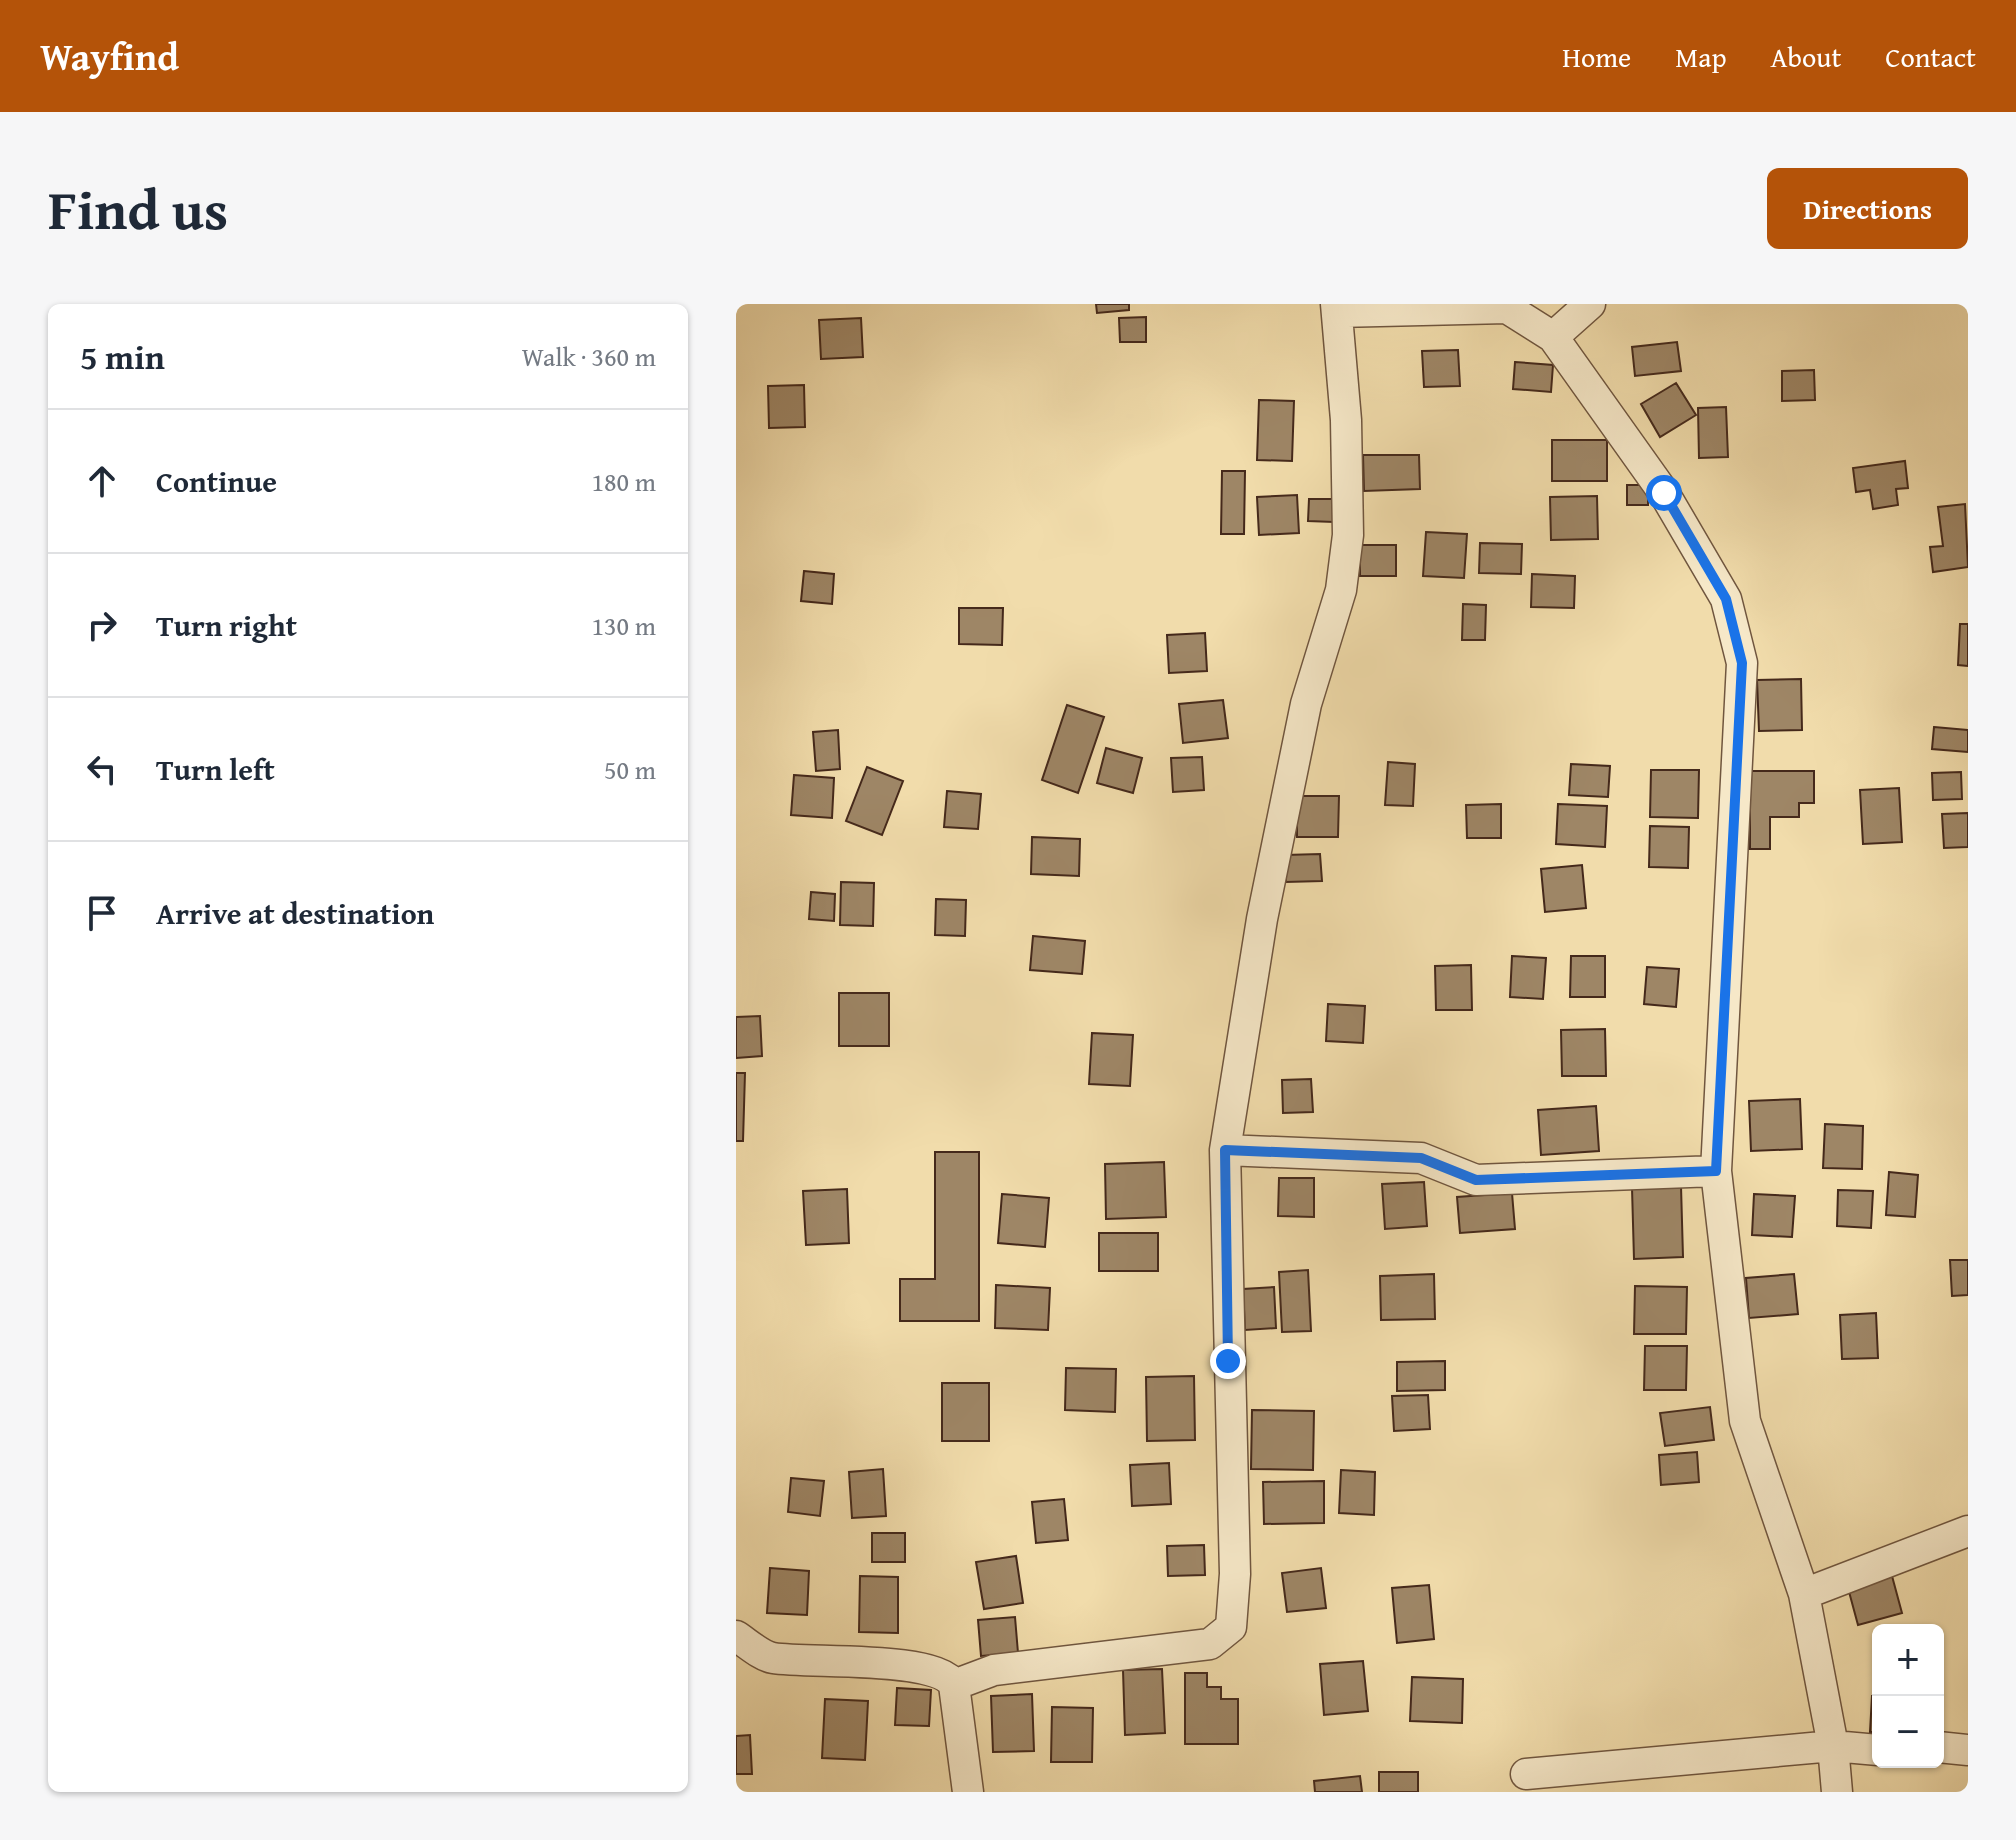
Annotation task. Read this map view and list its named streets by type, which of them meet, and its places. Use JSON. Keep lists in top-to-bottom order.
{
  "page": {
    "header": "Wayfind",
    "nav": [
      "Home",
      "Map",
      "About",
      "Contact"
    ],
    "title": "Find us",
    "buttons": "Directions",
    "heading": ["5 min", "Walk · 360 m"],
    "list": [
      ["Continue", "180 m"],
      ["Turn right", "130 m"],
      ["Turn left", "50 m"],
      "Arrive at destination"
    ],
    "map_buttons": ["+", "−"]
  }
}
